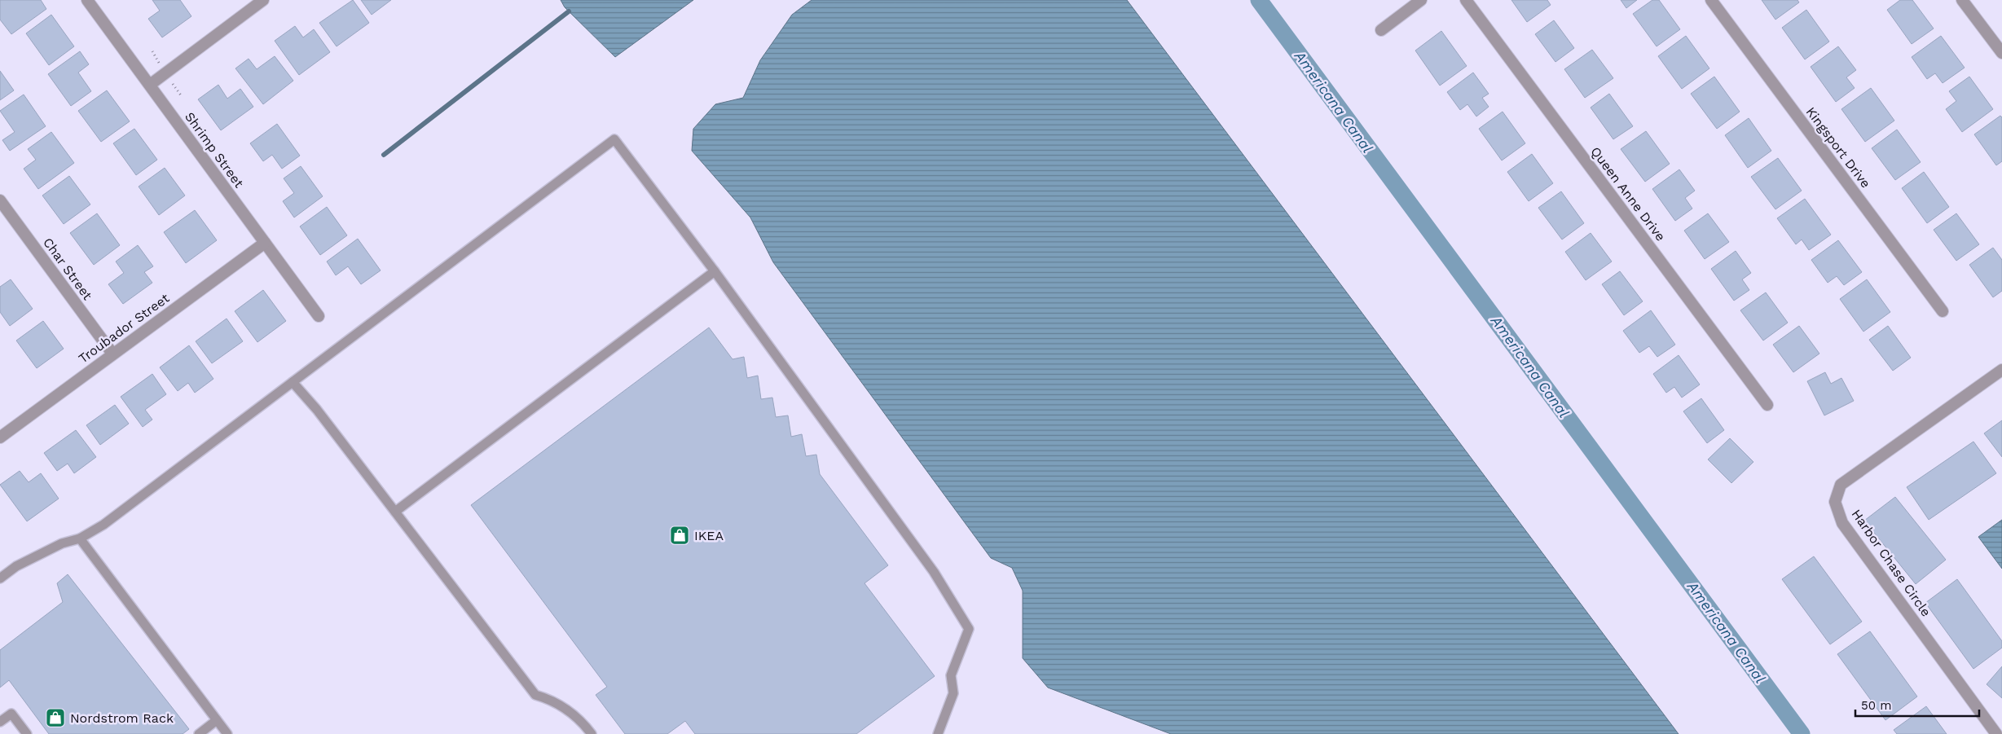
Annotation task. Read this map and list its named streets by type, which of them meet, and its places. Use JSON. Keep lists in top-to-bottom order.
{
  "streets": {
    "street": [
      "Kingsport Drive",
      "Shrimp Street",
      "Queen Anne Drive",
      "Char Street",
      "Troubador Street",
      "Harbor Chase Circle"
    ]
  },
  "crossings": [
    ["Shrimp Street", "Troubador Street"],
    ["Char Street", "Troubador Street"]
  ],
  "water": ["Americana Canal"],
  "places": {
    "shop": ["IKEA", "Nordstrom Rack"]
  },
  "scale_bar": "50 m"
}
